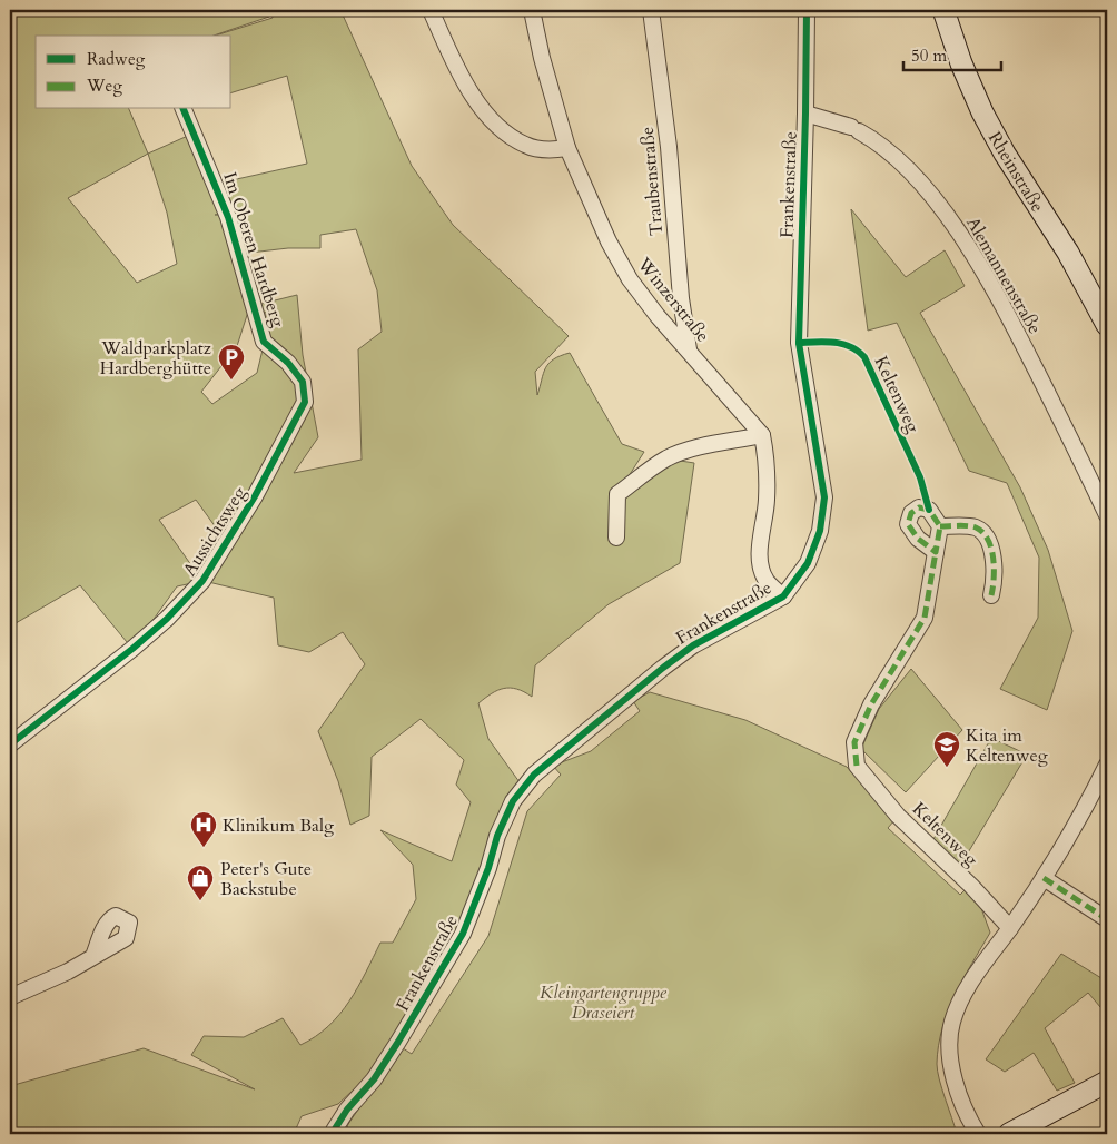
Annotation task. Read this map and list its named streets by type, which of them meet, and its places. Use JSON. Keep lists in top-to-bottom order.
{
  "streets": {
    "street": [
      "Rheinstraße",
      "Traubenstraße",
      "Frankenstraße",
      "Im Oberen Hardberg",
      "Alemannenstraße",
      "Winzerstraße",
      "Keltenweg",
      "Aussichtsweg"
    ]
  },
  "crossings": [
    ["Traubenstraße", "Winzerstraße"],
    ["Frankenstraße", "Alemannenstraße"],
    ["Frankenstraße", "Winzerstraße"],
    ["Im Oberen Hardberg", "Aussichtsweg"]
  ],
  "parks": ["Kleingartengruppe Draseiert"],
  "places": {
    "parking": ["Waldparkplatz Hardberghütte"],
    "school or university": ["Kita im Keltenweg"],
    "hospital": ["Klinikum Balg"],
    "shop": ["Peter's Gute Backstube"]
  },
  "legend": ["Radweg", "Weg"],
  "scale_bar": "50 m"
}
